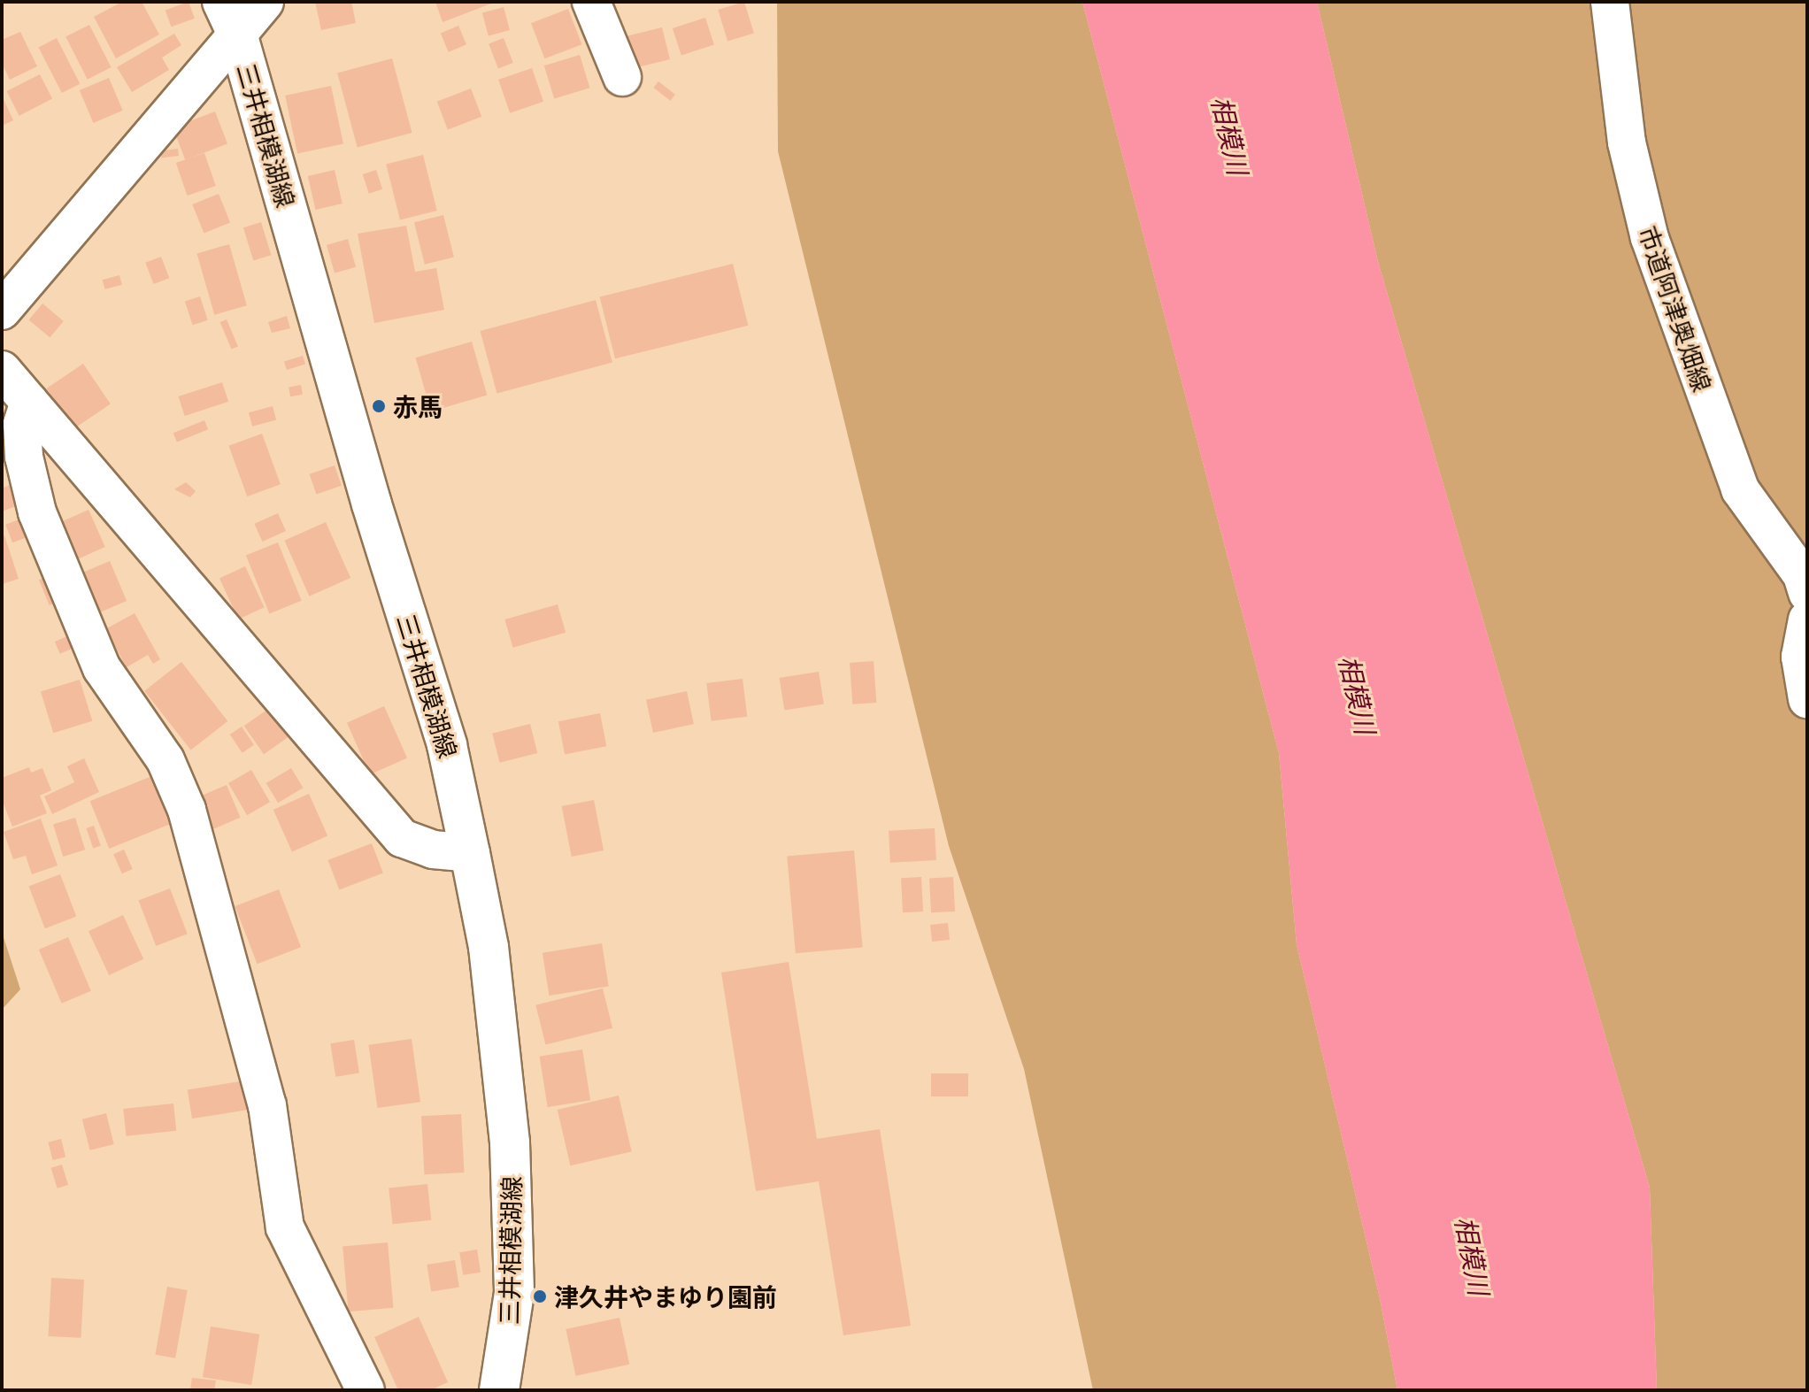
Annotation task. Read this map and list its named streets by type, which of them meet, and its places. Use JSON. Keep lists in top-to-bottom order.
{
  "streets": {
    "main road": ["三井相模湖線"],
    "street": ["市道阿津奥畑線"]
  },
  "water": ["相模川"],
  "places": ["赤馬", "津久井やまゆり園前"]
}
